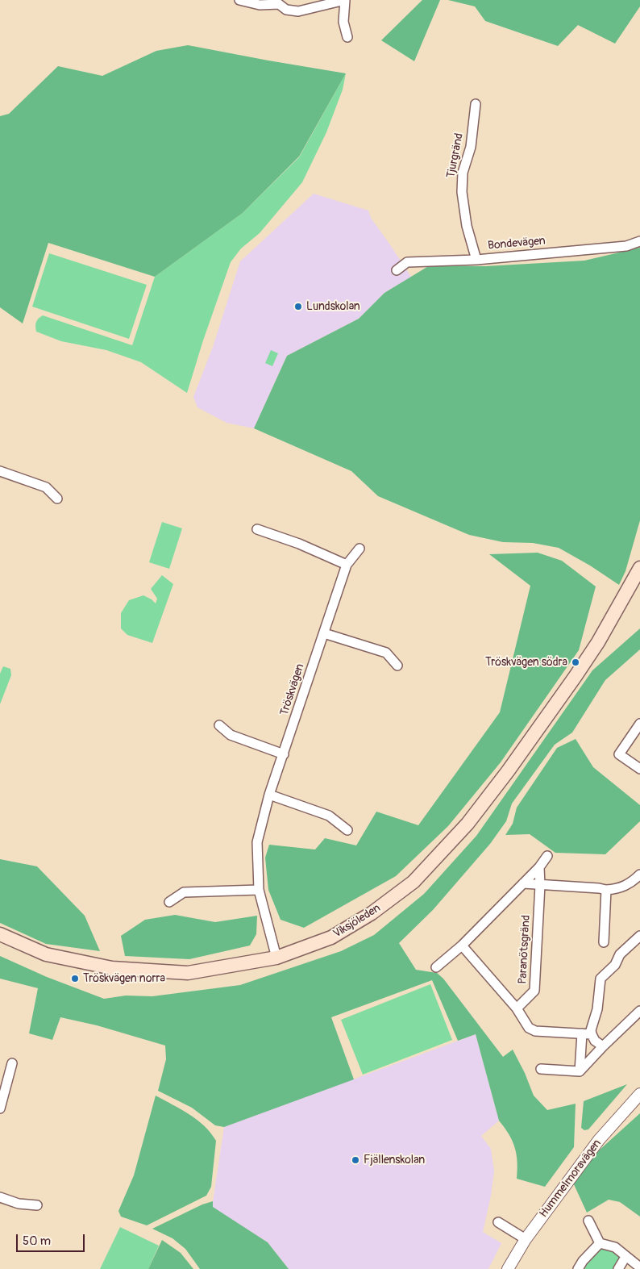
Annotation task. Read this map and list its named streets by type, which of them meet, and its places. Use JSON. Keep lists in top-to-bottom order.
{
  "streets": {
    "main road": ["Viksjöleden"],
    "street": [
      "Tjurgränd",
      "Bondevägen",
      "Tröskvägen",
      "Paranötsgränd",
      "Hummelmoravägen"
    ]
  },
  "crossings": [
    ["Tjurgränd", "Bondevägen"],
    ["Tröskvägen", "Viksjöleden"]
  ],
  "places": [
    "Lundskolan",
    "Tröskvägen södra",
    "Tröskvägen norra",
    "Fjällenskolan"
  ],
  "scale_bar": "50 m"
}
